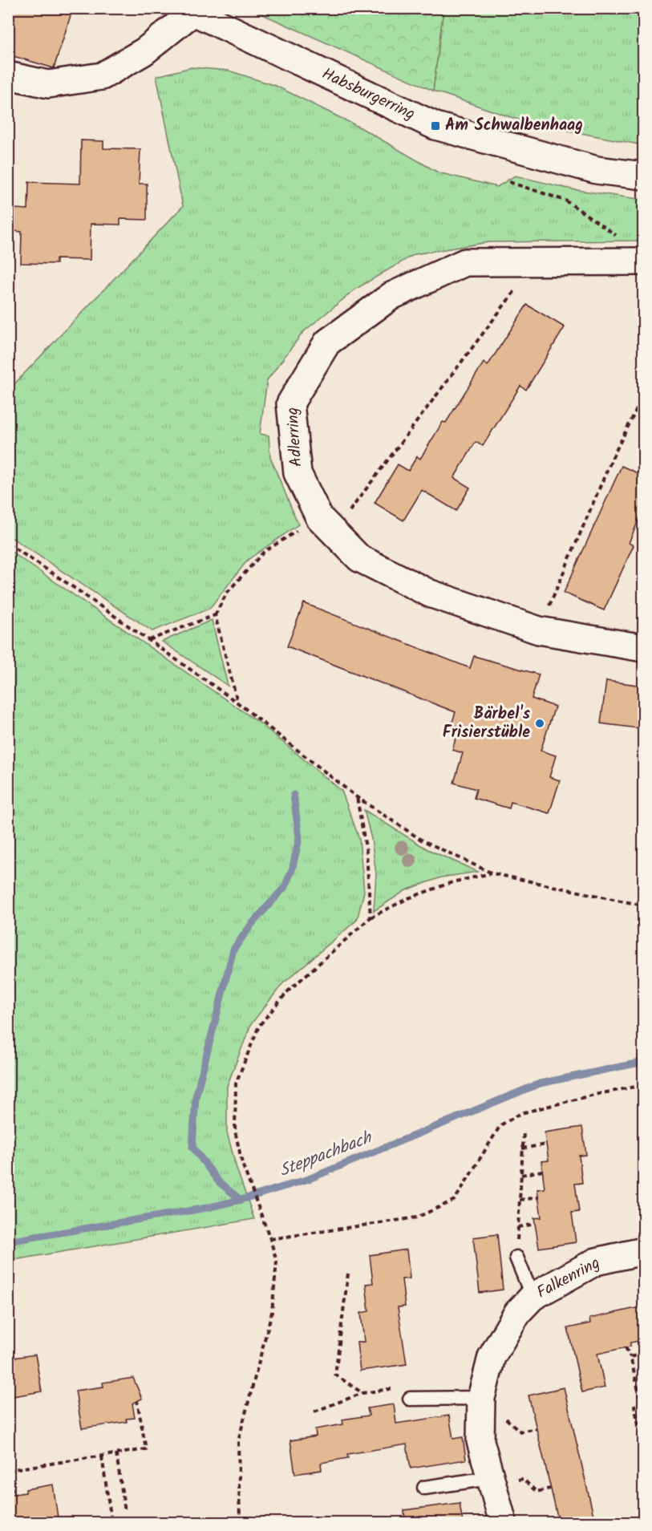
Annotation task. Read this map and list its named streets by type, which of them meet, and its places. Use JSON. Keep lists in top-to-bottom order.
{
  "streets": {
    "street": ["Habsburgerring", "Adlerring", "Falkenring"]
  },
  "water": ["Steppachbach"],
  "places": {
    "transit": ["Am Schwalbenhaag"],
    "other": ["Bärbel's Frisierstüble"]
  }
}
